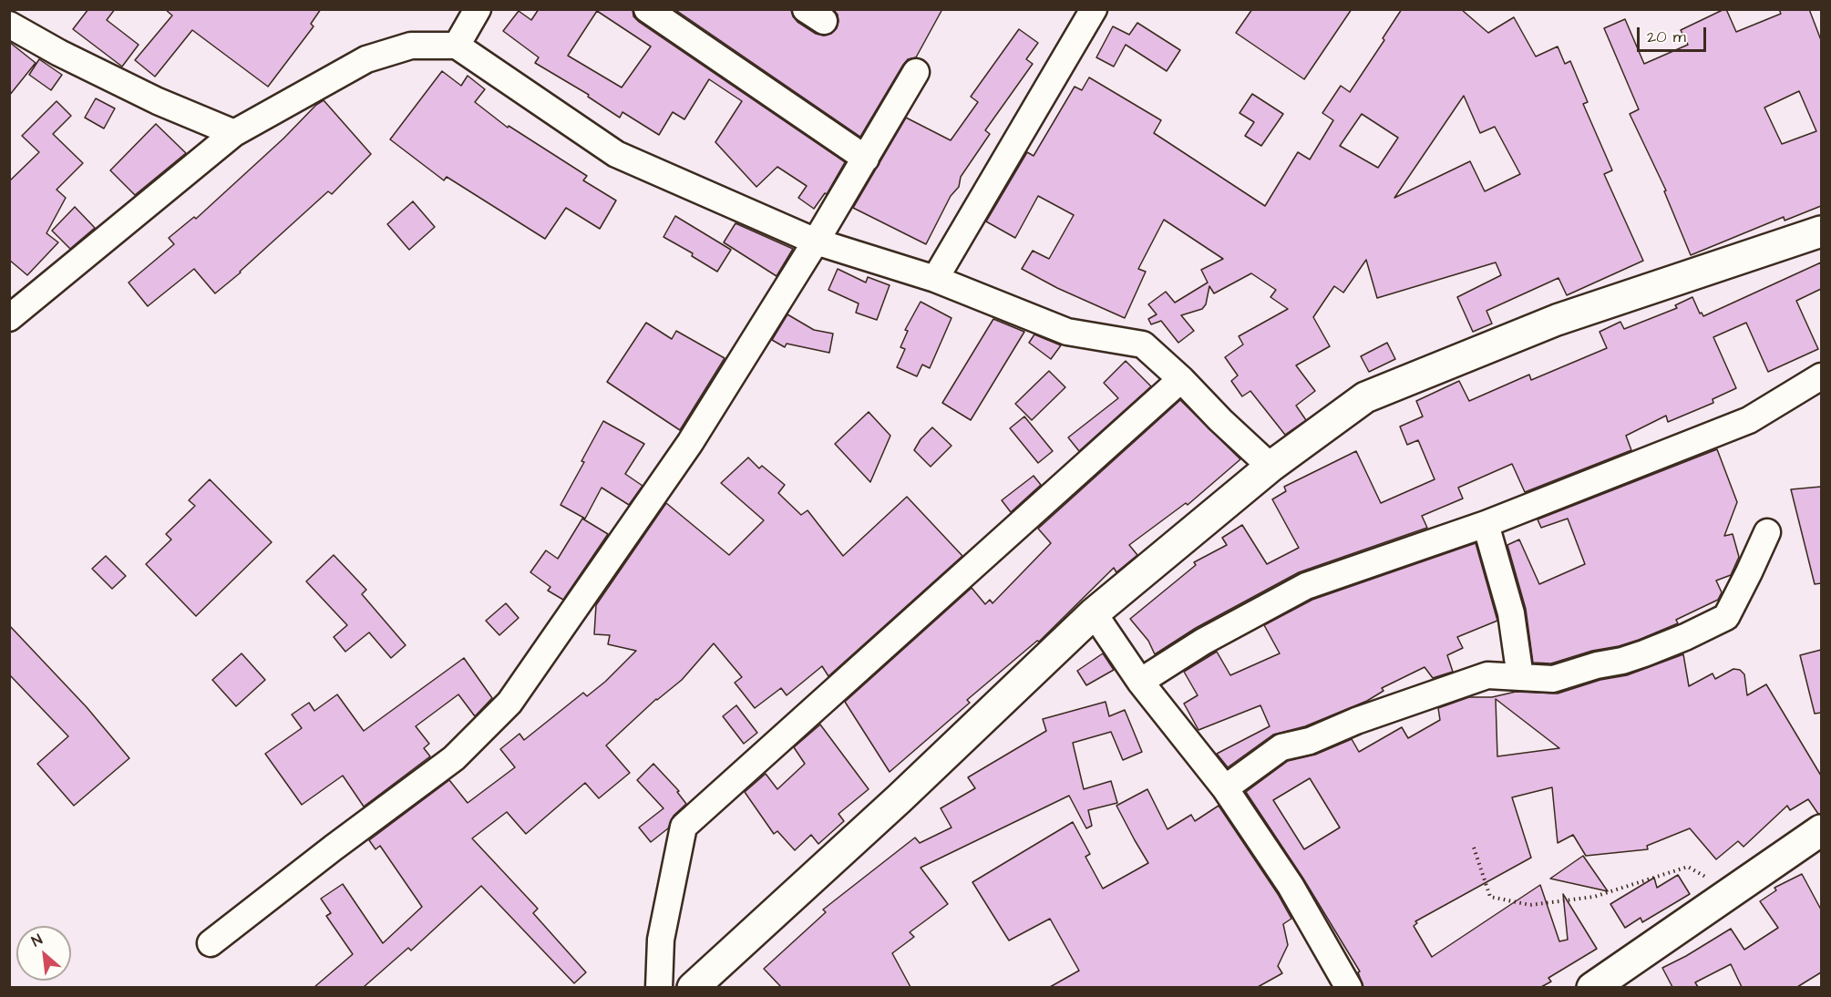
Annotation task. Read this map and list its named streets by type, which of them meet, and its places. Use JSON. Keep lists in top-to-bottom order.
{
  "scale_bar": "20 m",
  "north": "top left"
}
